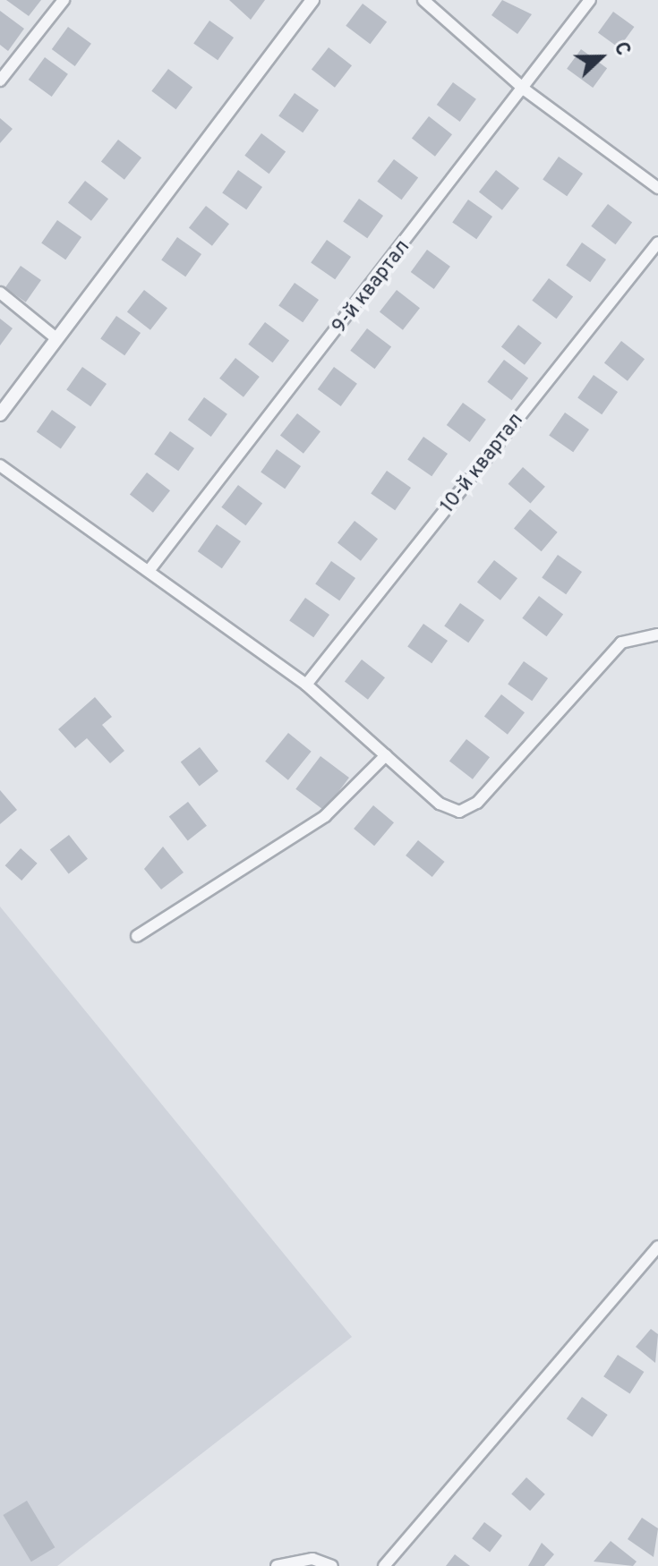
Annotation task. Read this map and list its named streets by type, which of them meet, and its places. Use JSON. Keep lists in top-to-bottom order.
{
  "streets": {
    "street": ["9-й квартал", "10-й квартал"]
  },
  "north": "right"
}
